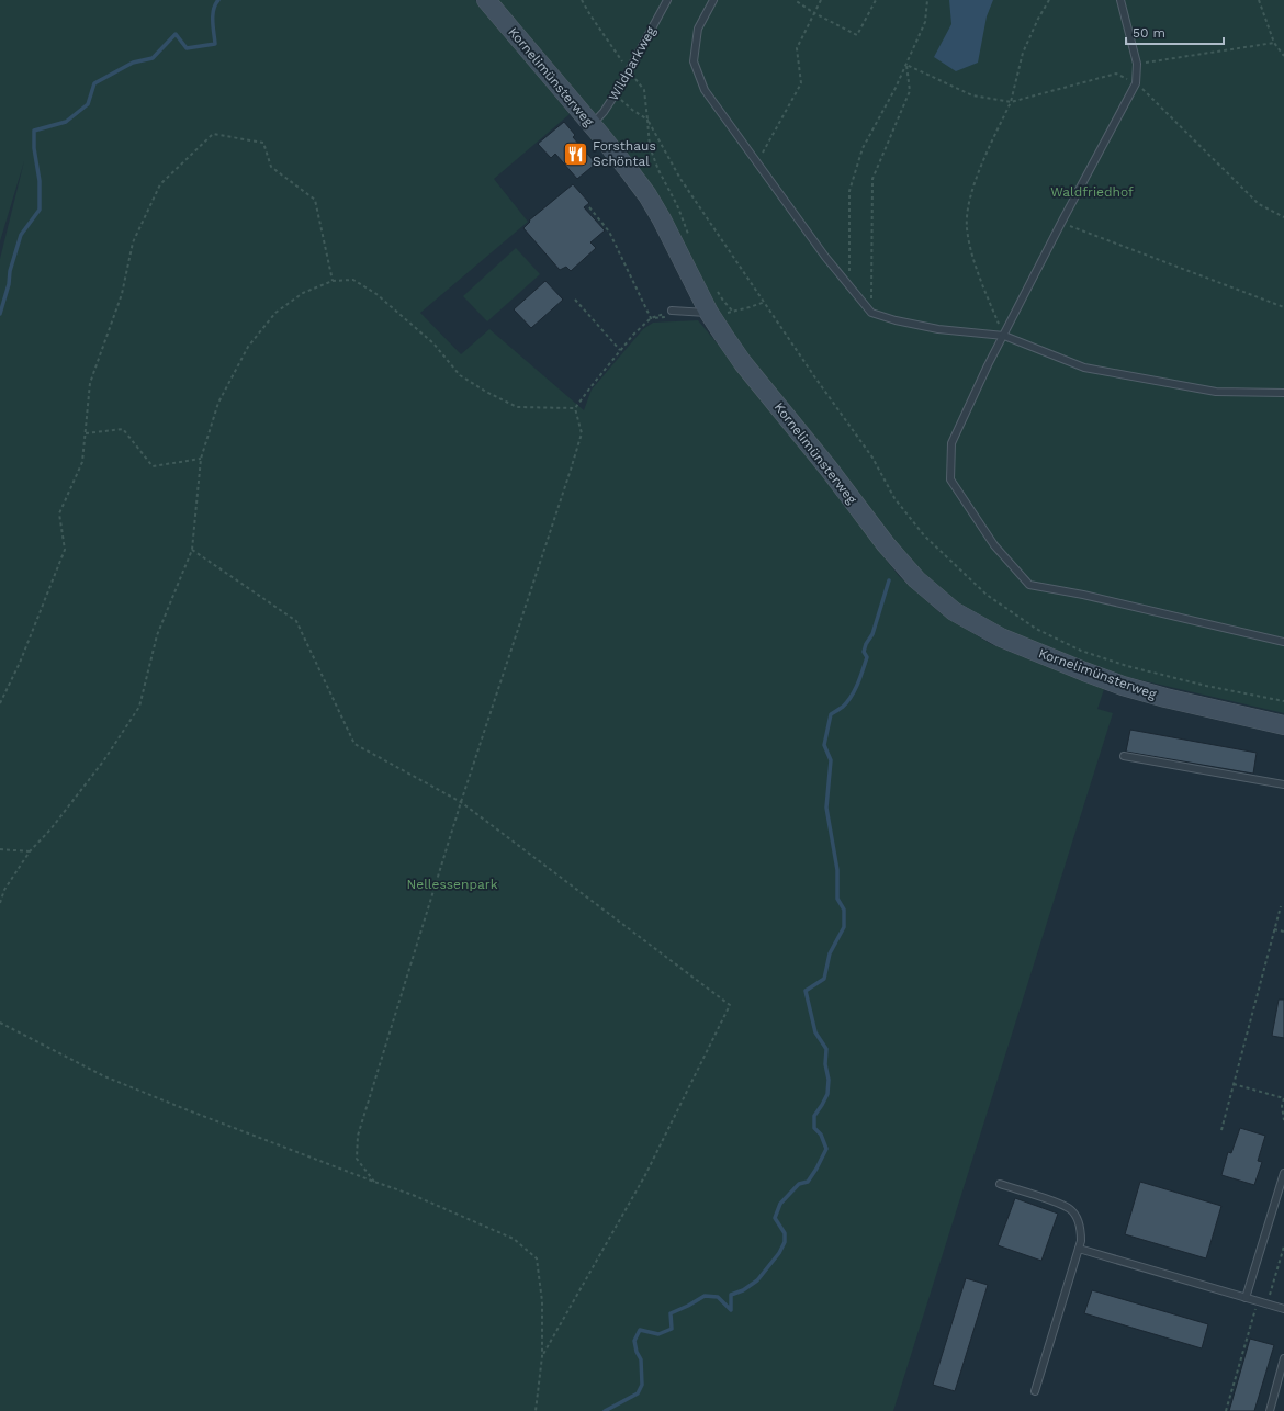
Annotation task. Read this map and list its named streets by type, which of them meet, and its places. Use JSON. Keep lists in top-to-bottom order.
{
  "streets": {
    "street": ["Kornelimünsterweg"],
    "lane": ["Wildparkweg"]
  },
  "crossings": [
    ["Wildparkweg", "Kornelimünsterweg"]
  ],
  "parks": ["Waldfriedhof", "Nellessenpark"],
  "places": {
    "restaurant": ["Forsthaus Schöntal"]
  },
  "scale_bar": "50 m"
}
